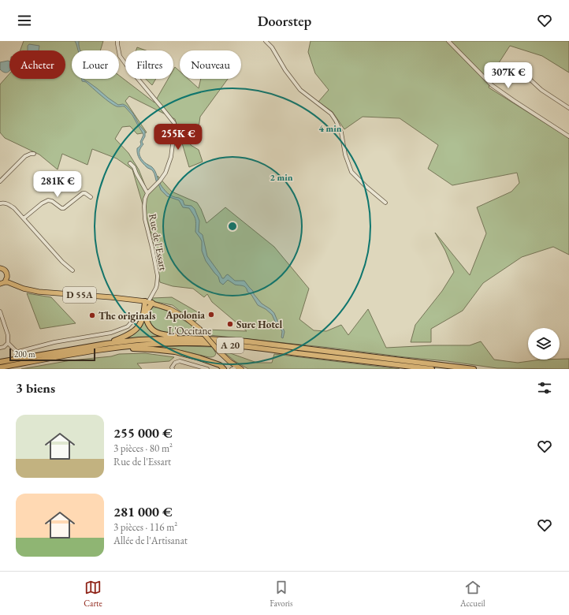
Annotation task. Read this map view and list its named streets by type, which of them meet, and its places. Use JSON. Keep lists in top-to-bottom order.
{
  "streets": {
    "highway": ["L'Occitane", "A 20"],
    "main road": ["D 55A"],
    "street": ["Rue de l'Essart"]
  },
  "crossings": [
    ["Rue de l'Essart", "D 55A"]
  ],
  "places": ["Apolonia", "The originals", "Sure Hotel"],
  "scale_bar": "200 m",
  "page": {
    "header": "Doorstep",
    "chip": [
      "Acheter",
      "Louer",
      "Filtres",
      "Nouveau"
    ],
    "price": ["307K €", "255K €", "281K €"],
    "scale": "200 m",
    "heading": "3 biens",
    "list": [
      {
        "name": "255 000 €",
        "note": "3 pièces · 80 m² · Rue de l'Essart"
      },
      {
        "name": "281 000 €",
        "note": "3 pièces · 116 m² · Allée de l'Artisanat"
      }
    ],
    "tabs": ["Carte", "Favoris", "Accueil"]
  },
  "rings": ["4 min", "2 min"]
}
